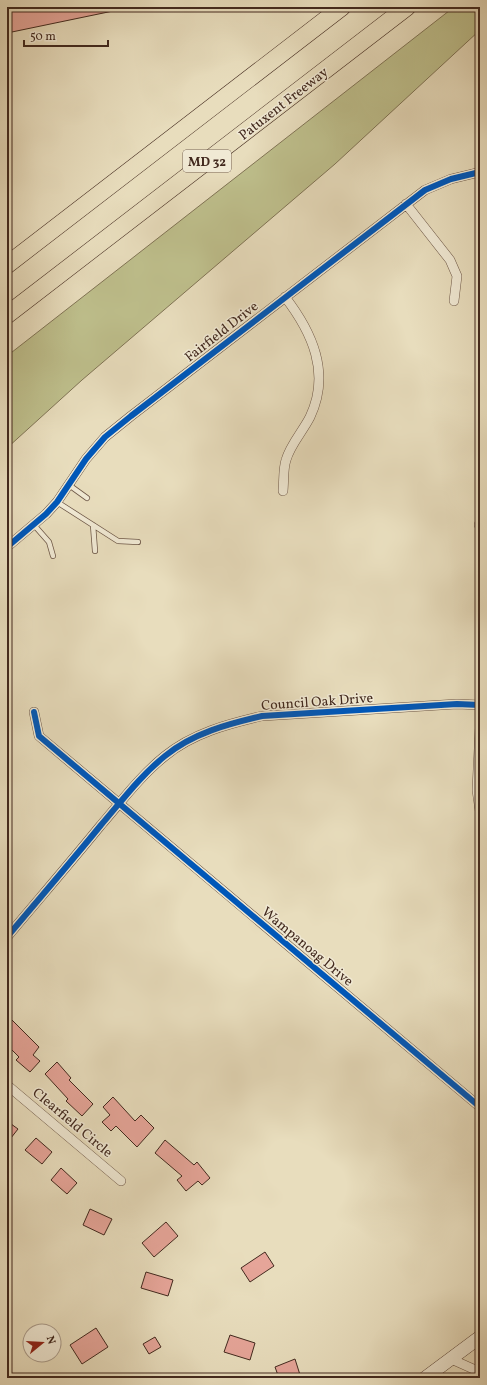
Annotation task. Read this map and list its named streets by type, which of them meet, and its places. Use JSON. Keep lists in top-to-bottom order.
{
  "streets": {
    "highway": ["Patuxent Freeway", "MD 32"],
    "street": [
      "Fairfield Drive",
      "Council Oak Drive",
      "Wampanoag Drive",
      "Clearfield Circle"
    ]
  },
  "crossings": [
    ["Council Oak Drive", "Wampanoag Drive"]
  ],
  "scale_bar": "50 m",
  "north": "right"
}
